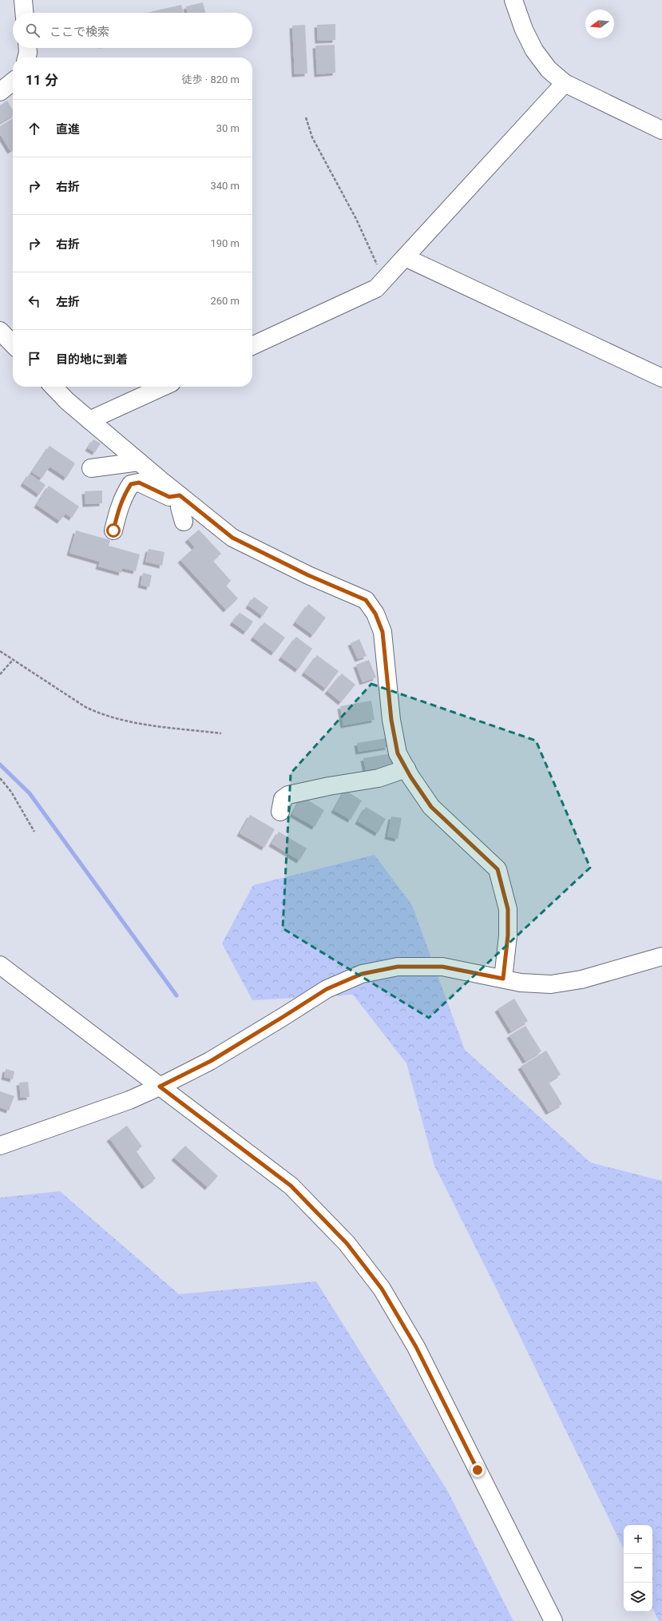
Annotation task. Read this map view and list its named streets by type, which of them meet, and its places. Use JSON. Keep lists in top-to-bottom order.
{
  "north": "left",
  "page": {
    "search": "ここで検索",
    "heading": ["11 分", "徒歩 · 820 m"],
    "list": [
      ["直進", "30 m"],
      ["右折", "340 m"],
      ["右折", "190 m"],
      ["左折", "260 m"],
      "目的地に到着"
    ],
    "map_buttons": ["+", "−"]
  }
}
